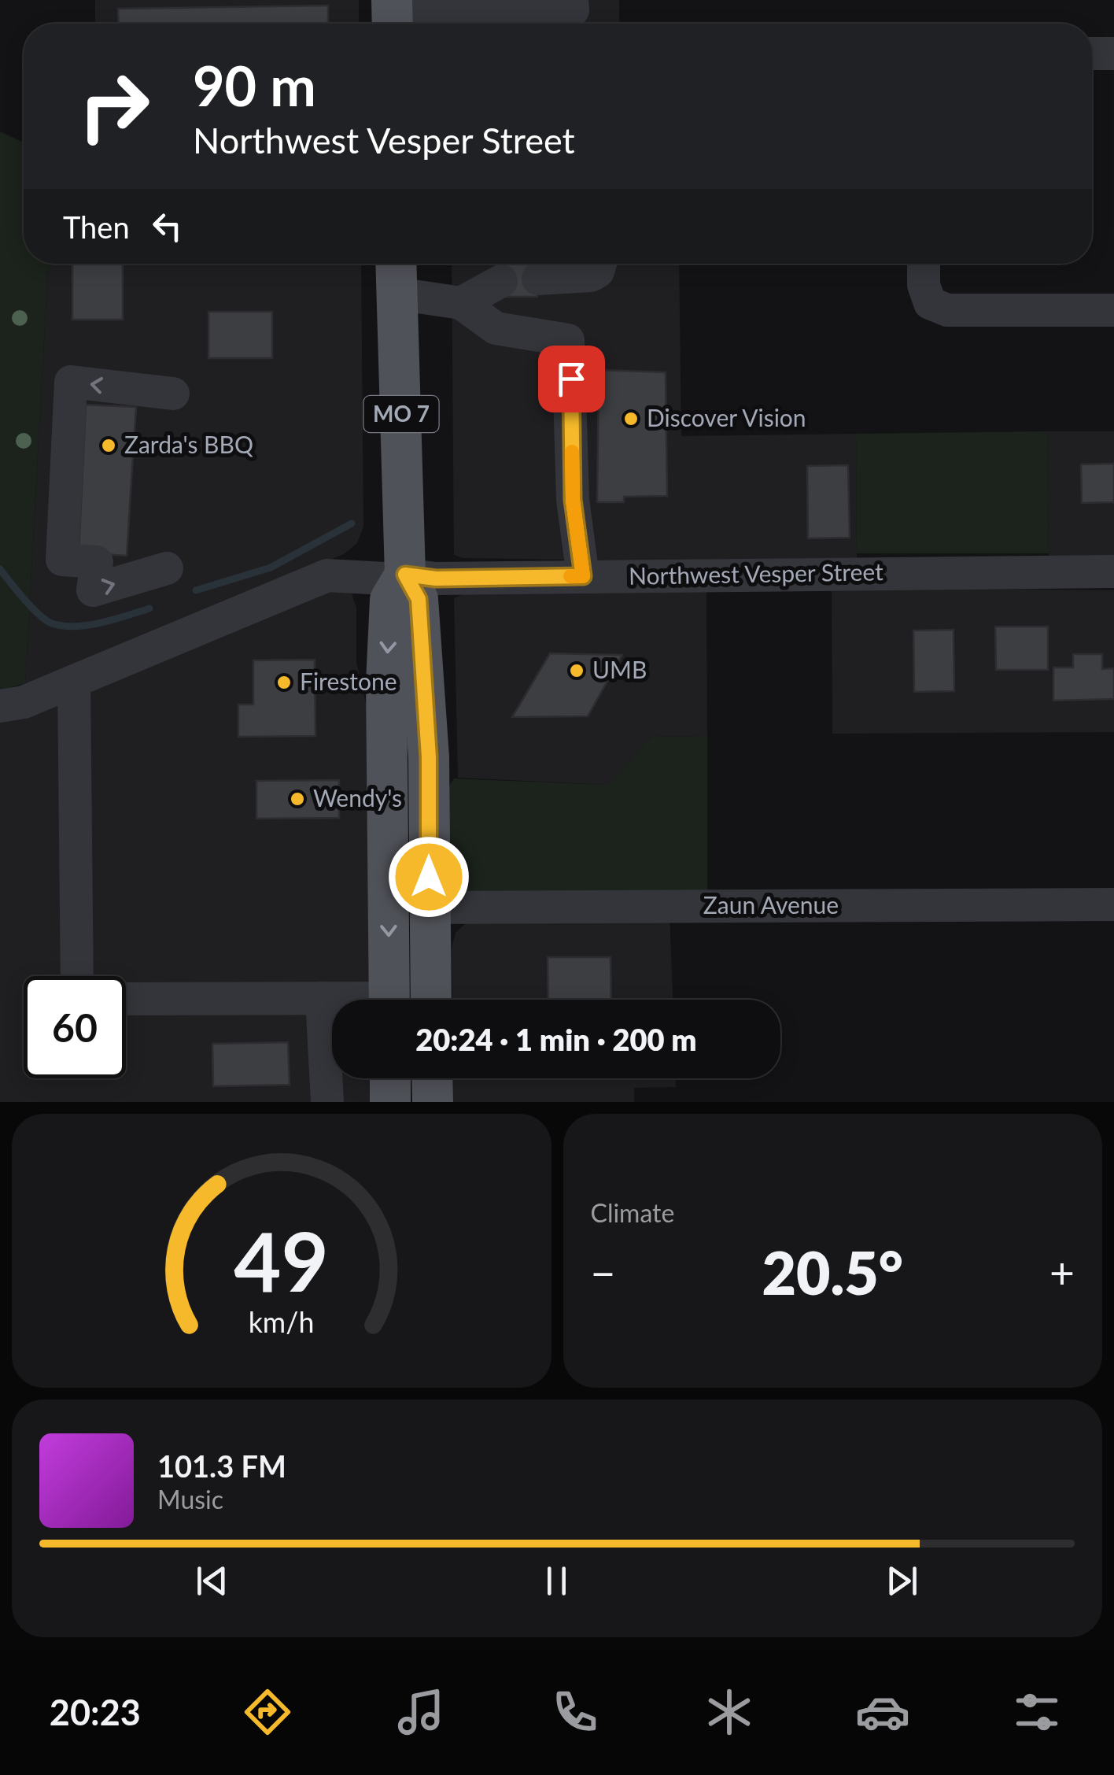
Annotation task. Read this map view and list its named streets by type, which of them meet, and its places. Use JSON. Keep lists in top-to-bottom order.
{
  "streets": {
    "main road": ["MO 7"],
    "street": ["Northwest Vesper Street", "Zaun Avenue"]
  },
  "crossings": [
    ["MO 7", "Northwest Vesper Street"],
    ["MO 7", "Zaun Avenue"]
  ],
  "places": [
    "Discover Vision",
    "Zarda's BBQ",
    "UMB",
    "Firestone",
    "Wendy's"
  ],
  "page": {
    "turn": ["90 m", "Northwest Vesper Street"],
    "then": "Then",
    "limit": "60",
    "trip": "20:24 · 1 min · 200 m",
    "tile": "Climate",
    "heat": ["−", "20.5°", "+"],
    "song": ["101.3 FM", "Music"],
    "tabs": "20:23",
    "gauge": ["49", "km/h"]
  }
}
